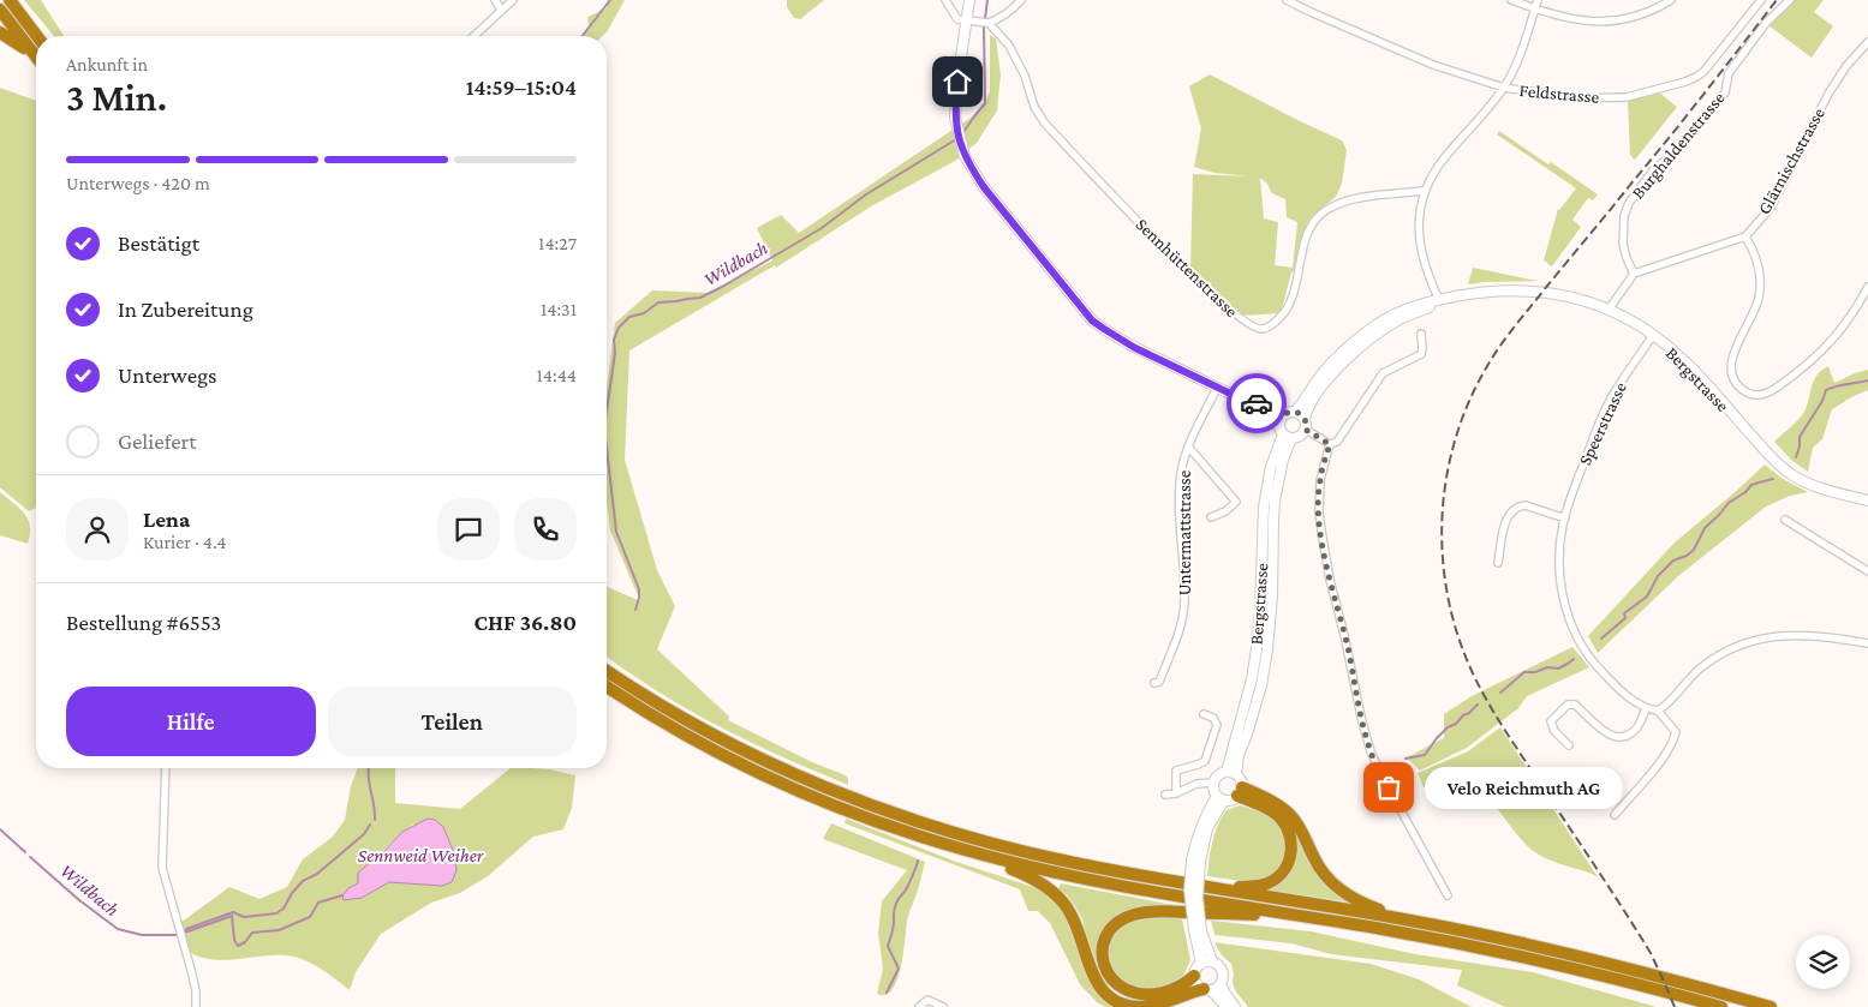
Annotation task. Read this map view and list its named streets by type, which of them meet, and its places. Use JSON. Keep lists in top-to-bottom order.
{
  "streets": {
    "main road": ["Bergstrasse"],
    "street": [
      "Feldstrasse",
      "Burghaldenstrasse",
      "Glärnischstrasse",
      "Sennhüttenstrasse",
      "Speerstrasse",
      "Untermattstrasse"
    ]
  },
  "crossings": [
    ["Bergstrasse", "Speerstrasse"]
  ],
  "water": ["Wildbach", "Sennweid Weiher"],
  "places": ["Velo Reichmuth AG"],
  "page": {
    "heading": ["3 Min.", "Ankunft in", "14:59–15:04"],
    "panel": [
      "Lena",
      "Kurier · 4.4",
      "Bestellung #6553",
      "CHF 36.80"
    ],
    "bar": "Unterwegs · 420 m",
    "list": [
      ["Bestätigt", "14:27"],
      ["In Zubereitung", "14:31"],
      ["Unterwegs", "14:44"],
      "Geliefert"
    ],
    "buttons": ["Hilfe", "Teilen"],
    "bubble": "Velo Reichmuth AG"
  }
}
